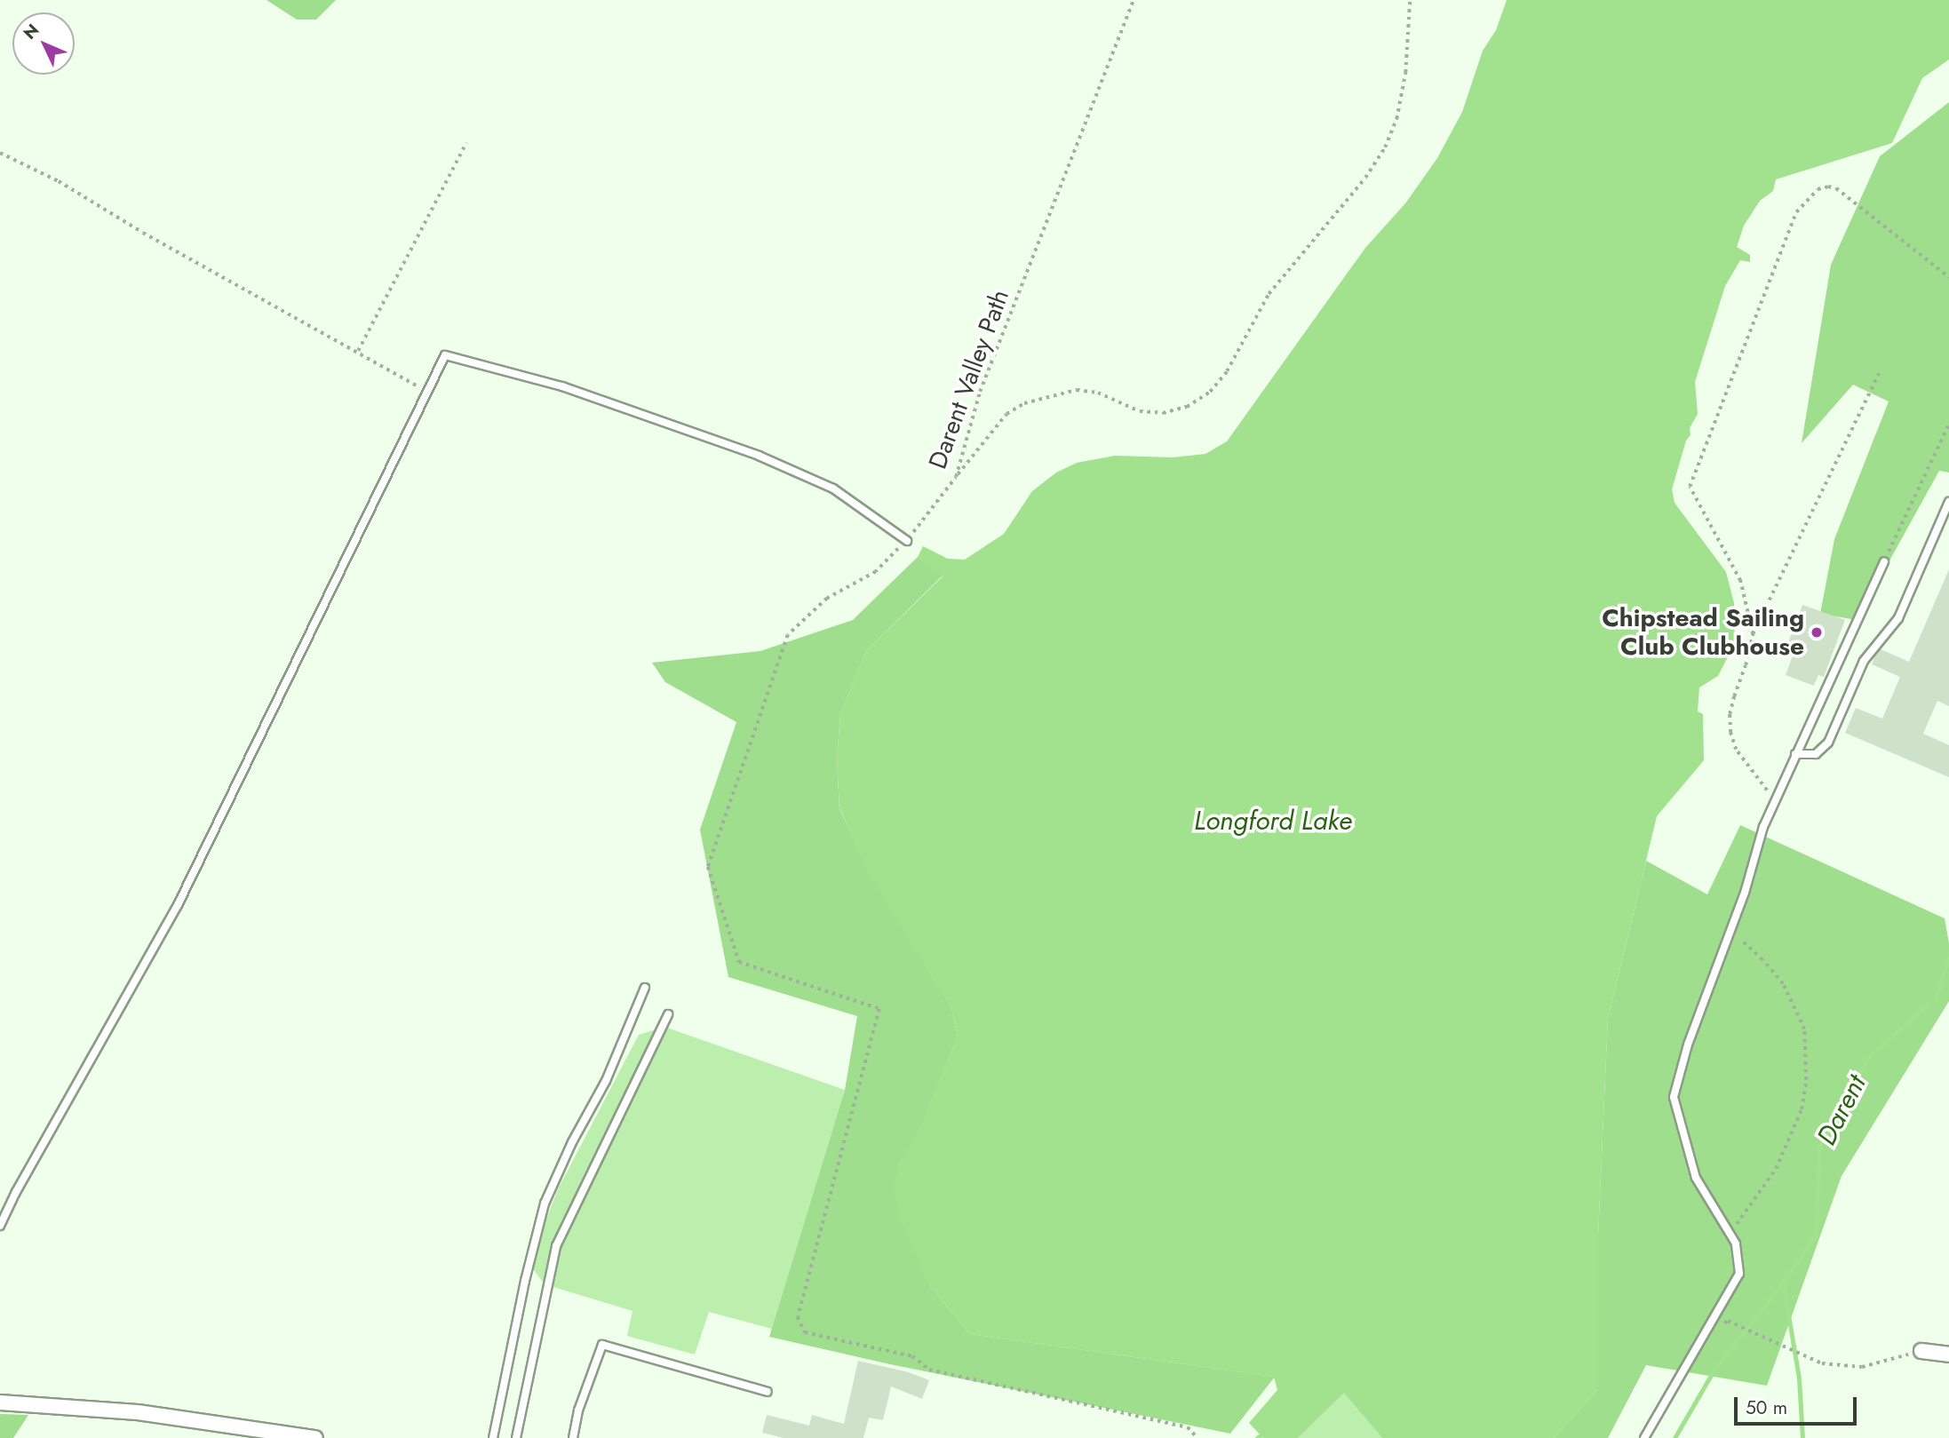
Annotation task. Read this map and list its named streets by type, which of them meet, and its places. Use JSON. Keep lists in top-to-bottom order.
{
  "streets": {
    "path": ["Darent Valley Path"]
  },
  "water": ["Longford Lake", "Darent"],
  "places": ["Chipstead Sailing Club Clubhouse"],
  "scale_bar": "50 m",
  "north": "top left"
}
